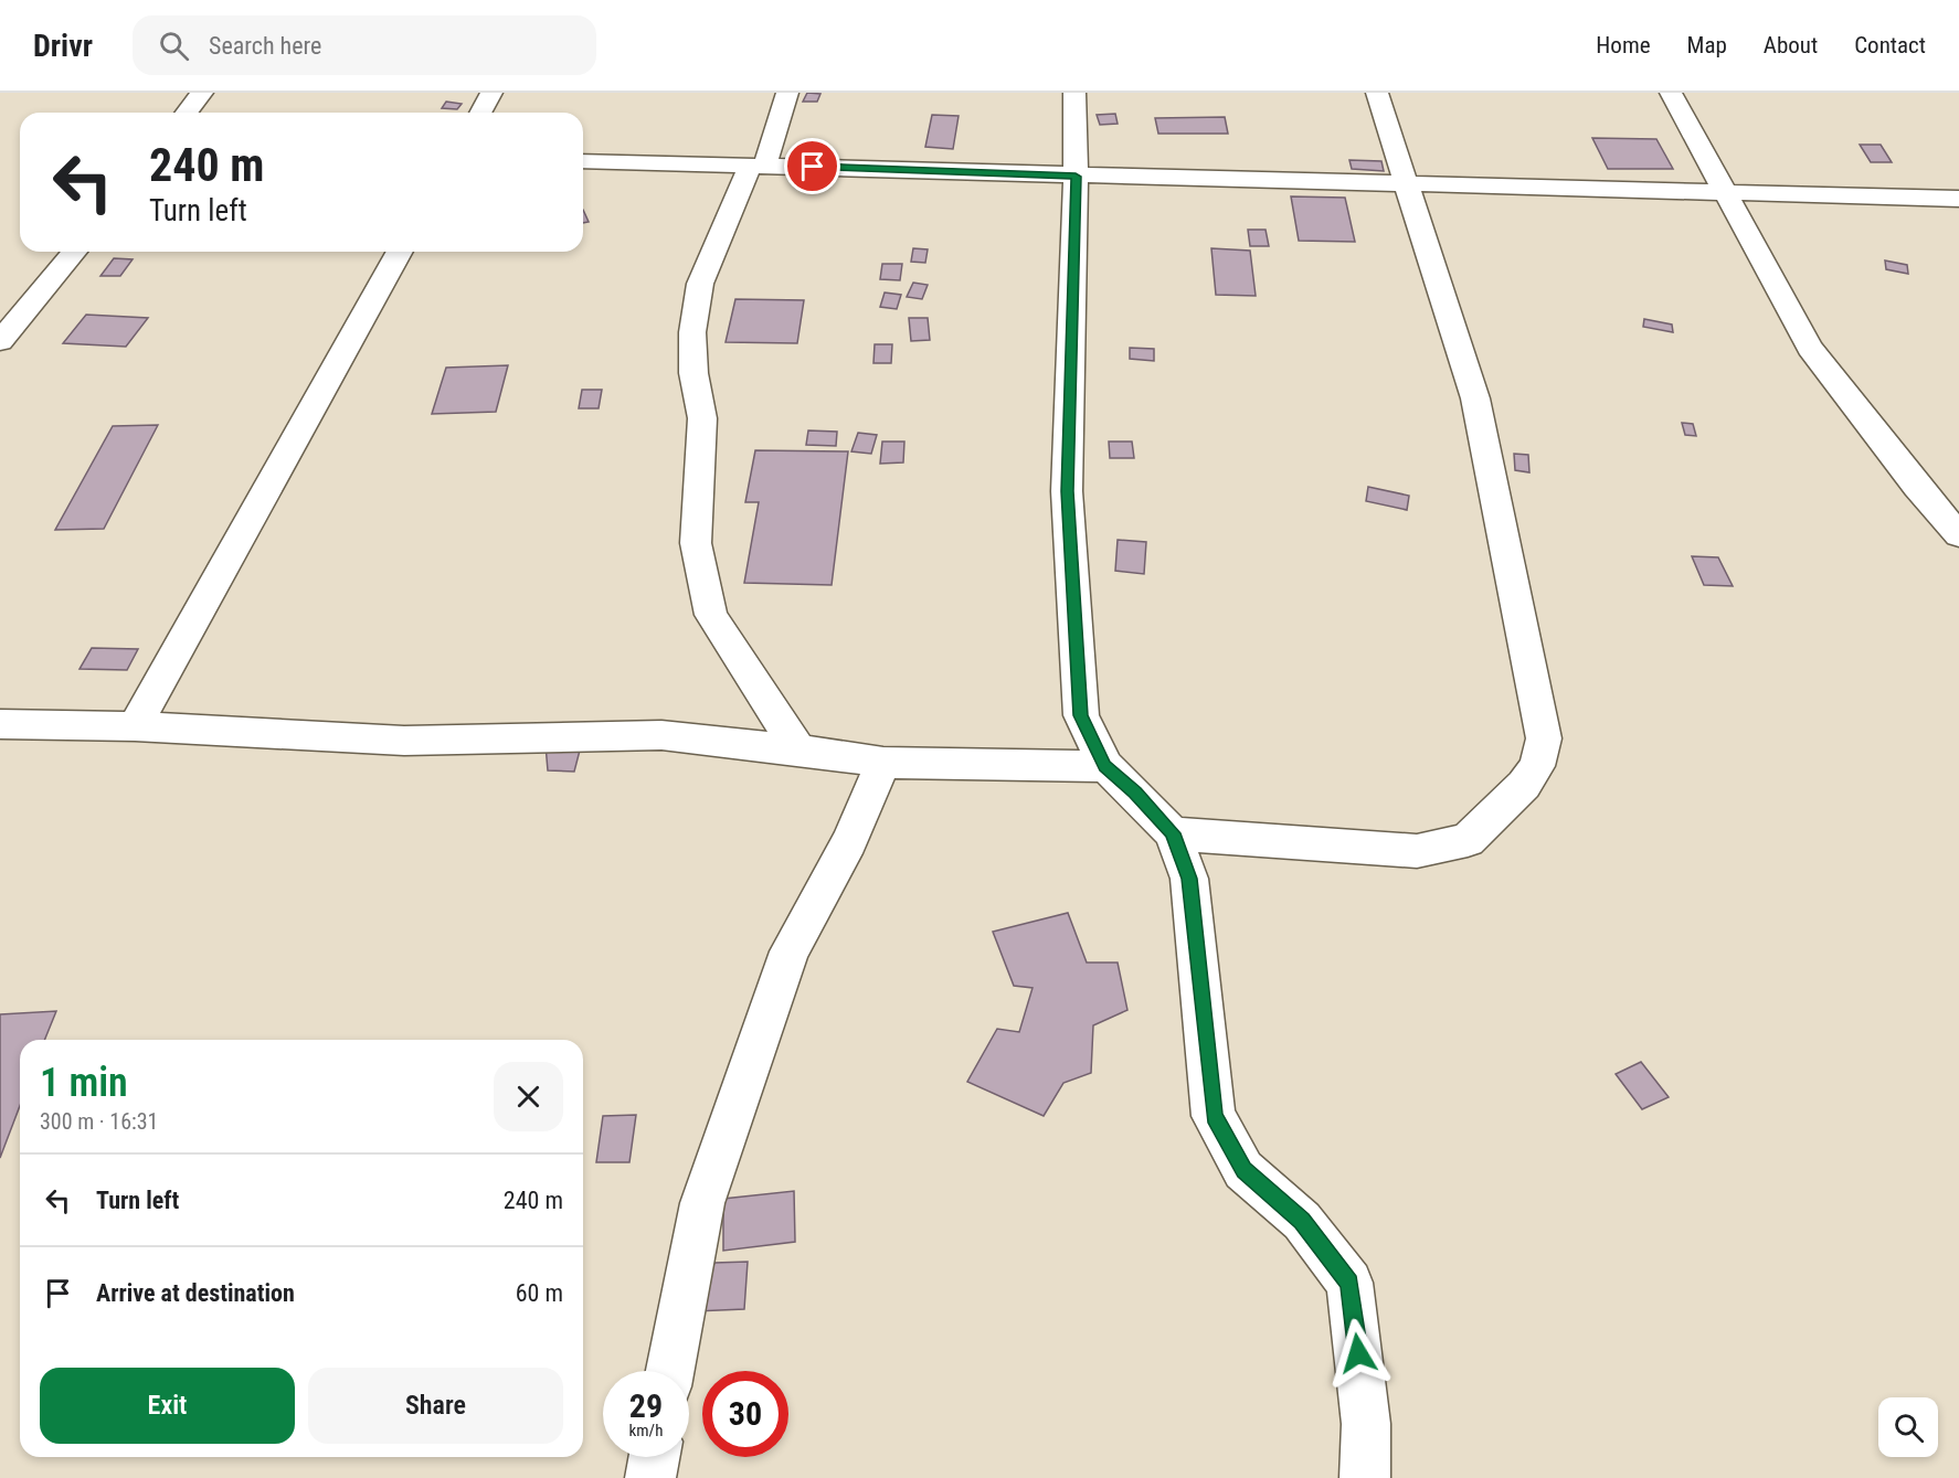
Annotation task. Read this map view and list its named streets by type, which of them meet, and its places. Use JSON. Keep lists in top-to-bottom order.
{
  "page": {
    "header": "Drivr",
    "search": "Search here",
    "nav": [
      "Home",
      "Map",
      "About",
      "Contact"
    ],
    "turn": ["240 m", "Turn left"],
    "heading": ["1 min", "300 m · 16:31"],
    "list": [
      {
        "name": "Turn left",
        "value": "240 m"
      },
      {
        "name": "Arrive at destination",
        "value": "60 m"
      }
    ],
    "buttons": ["Exit", "Share"],
    "speed": "29 km/h",
    "limit": "30"
  }
}
